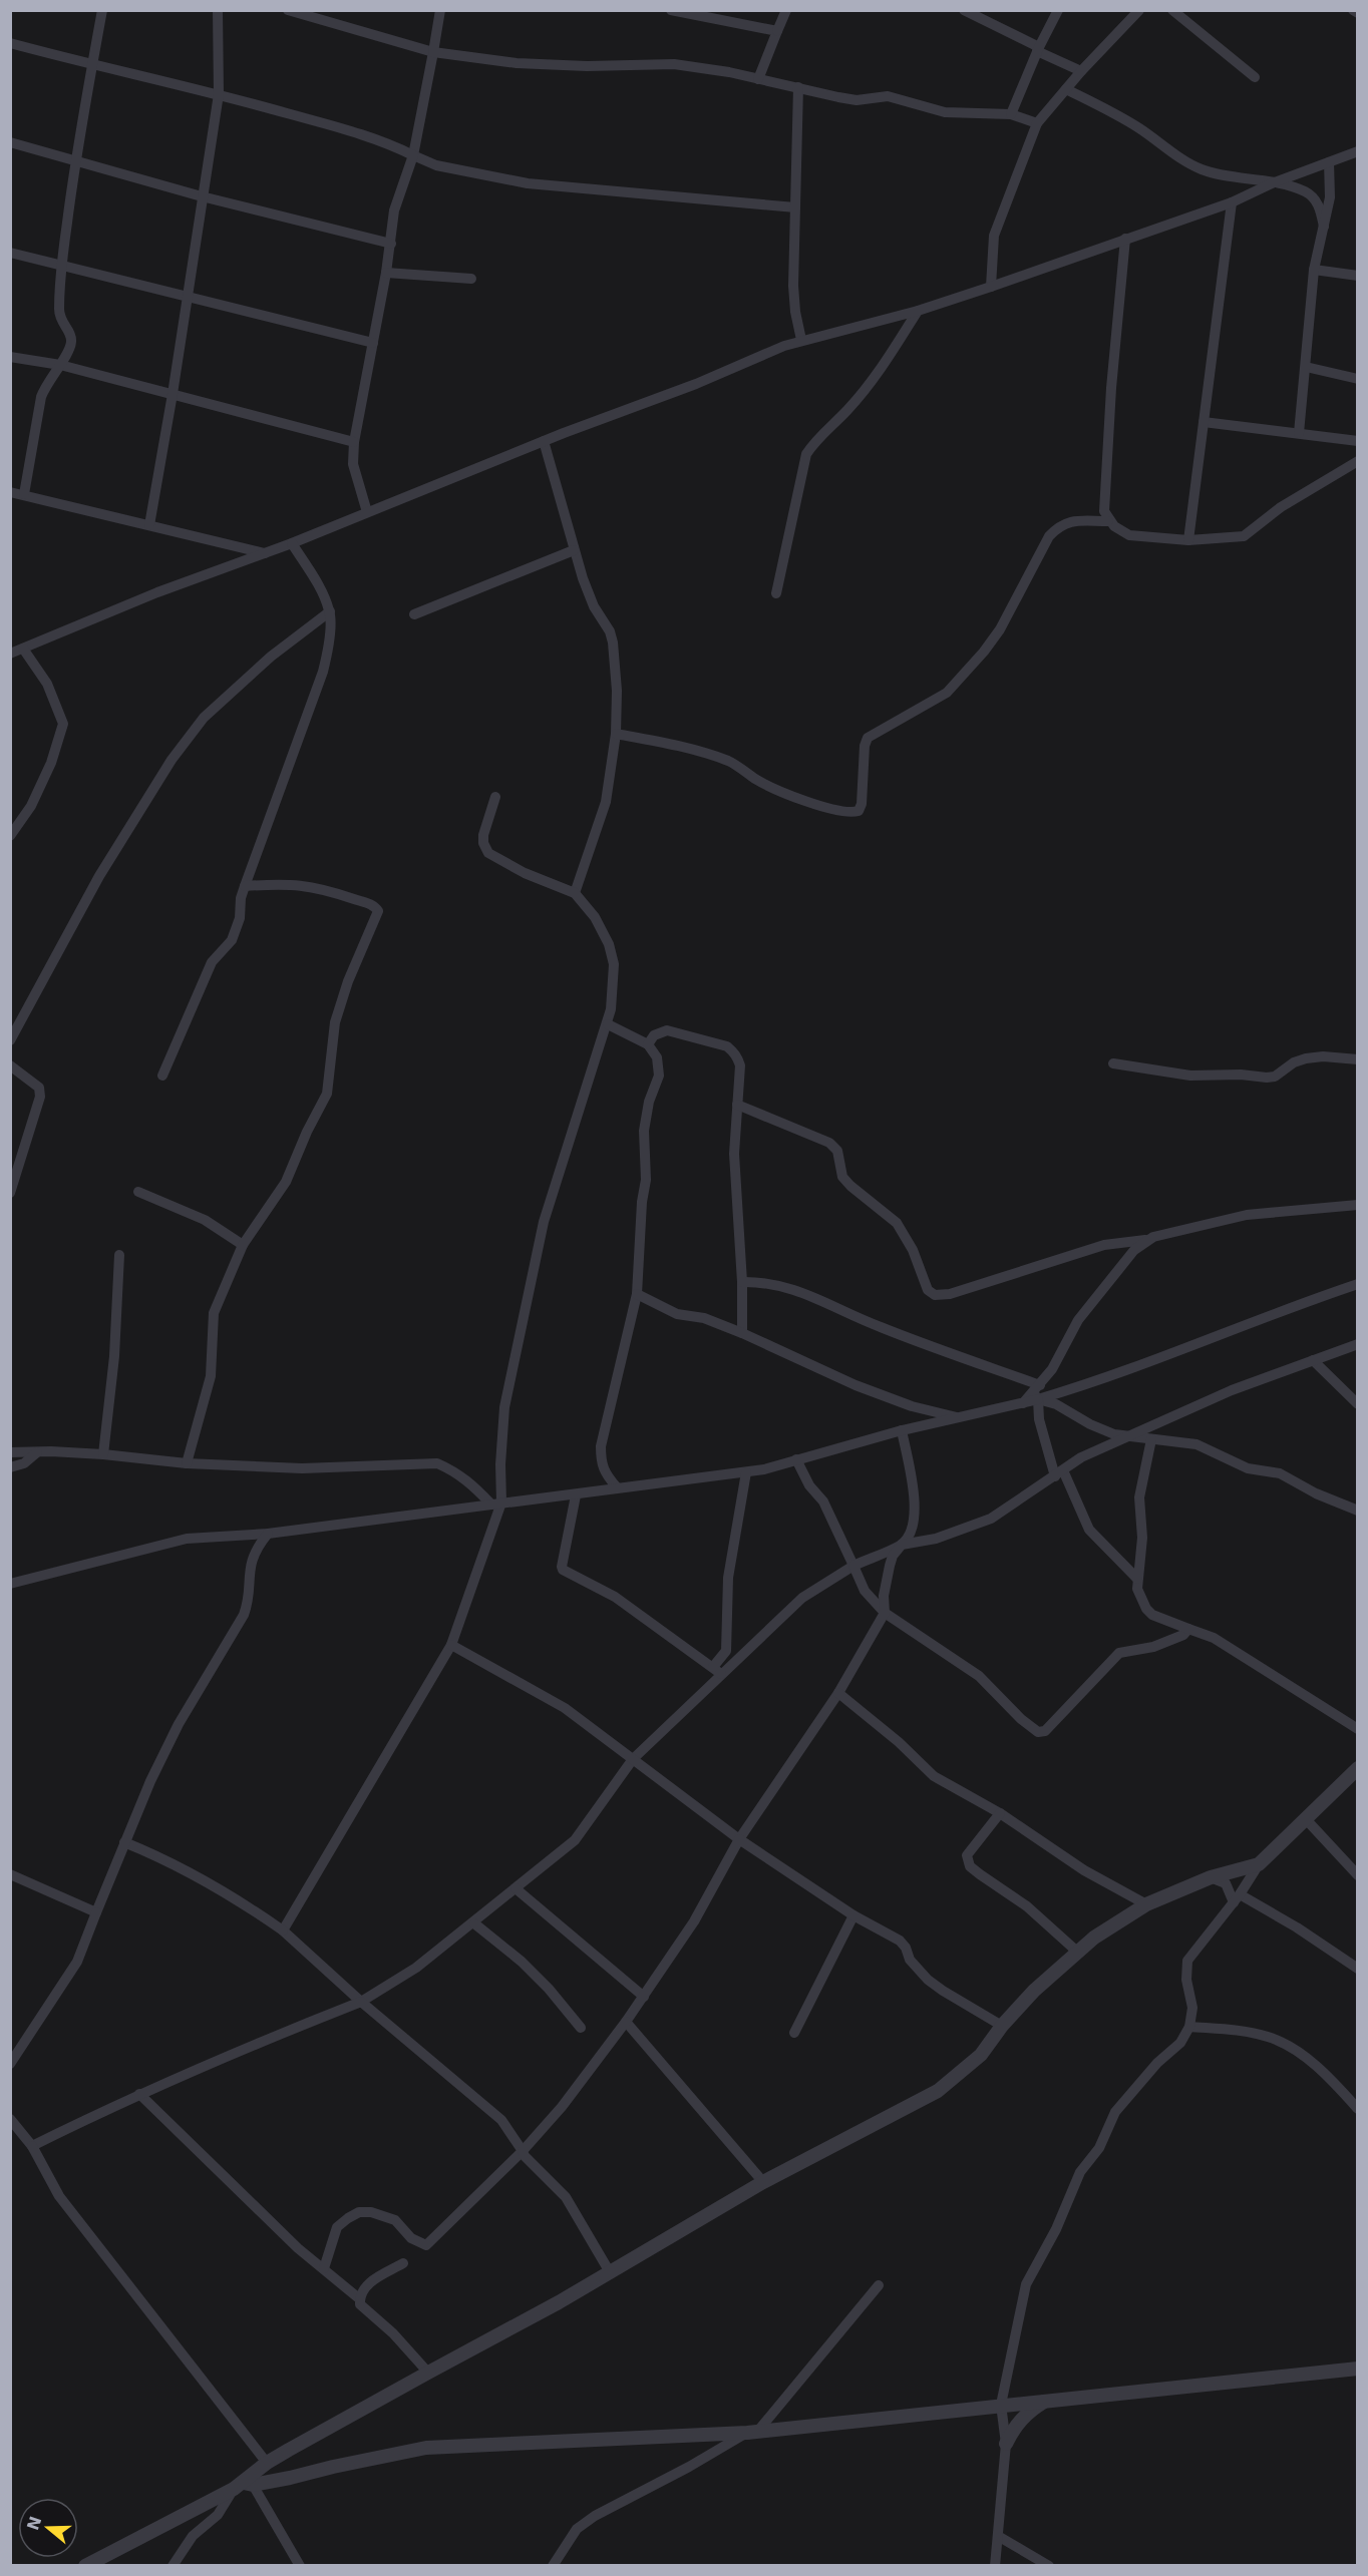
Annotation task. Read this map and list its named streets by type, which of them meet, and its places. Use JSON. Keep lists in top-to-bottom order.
{
  "north": "left"
}
